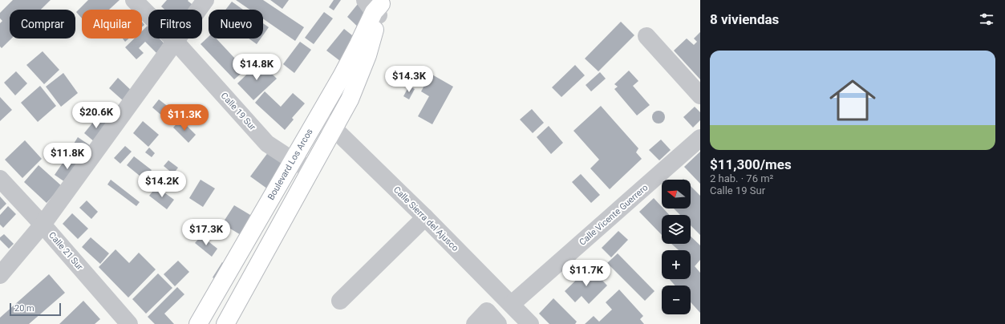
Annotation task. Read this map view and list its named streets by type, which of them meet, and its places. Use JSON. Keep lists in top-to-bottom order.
{
  "streets": {
    "main road": ["Boulevard Los Arcos"],
    "street": [
      "Calle 19 Sur",
      "Calle Vicente Guerrero",
      "Calle Sierra del Ajusco",
      "Calle 21 Sur"
    ]
  },
  "crossings": [
    ["Calle 19 Sur", "Boulevard Los Arcos"],
    ["Boulevard Los Arcos", "Calle Sierra del Ajusco"],
    ["Calle Vicente Guerrero", "Calle Sierra del Ajusco"]
  ],
  "scale_bar": "20 m",
  "north": "left",
  "page": {
    "heading": "8 viviendas",
    "chip": [
      "Comprar",
      "Alquilar",
      "Filtros",
      "Nuevo"
    ],
    "list": [
      {
        "name": "$11,300/mes",
        "note": "2 hab. · 76 m² · Calle 19 Sur"
      }
    ],
    "price": [
      "$14.8K",
      "$14.3K",
      "$20.6K",
      "$11.3K",
      "$11.8K",
      "$14.2K",
      "$17.3K",
      "$11.7K"
    ],
    "map_buttons": ["+", "−"],
    "scale": "20 m"
  }
}
